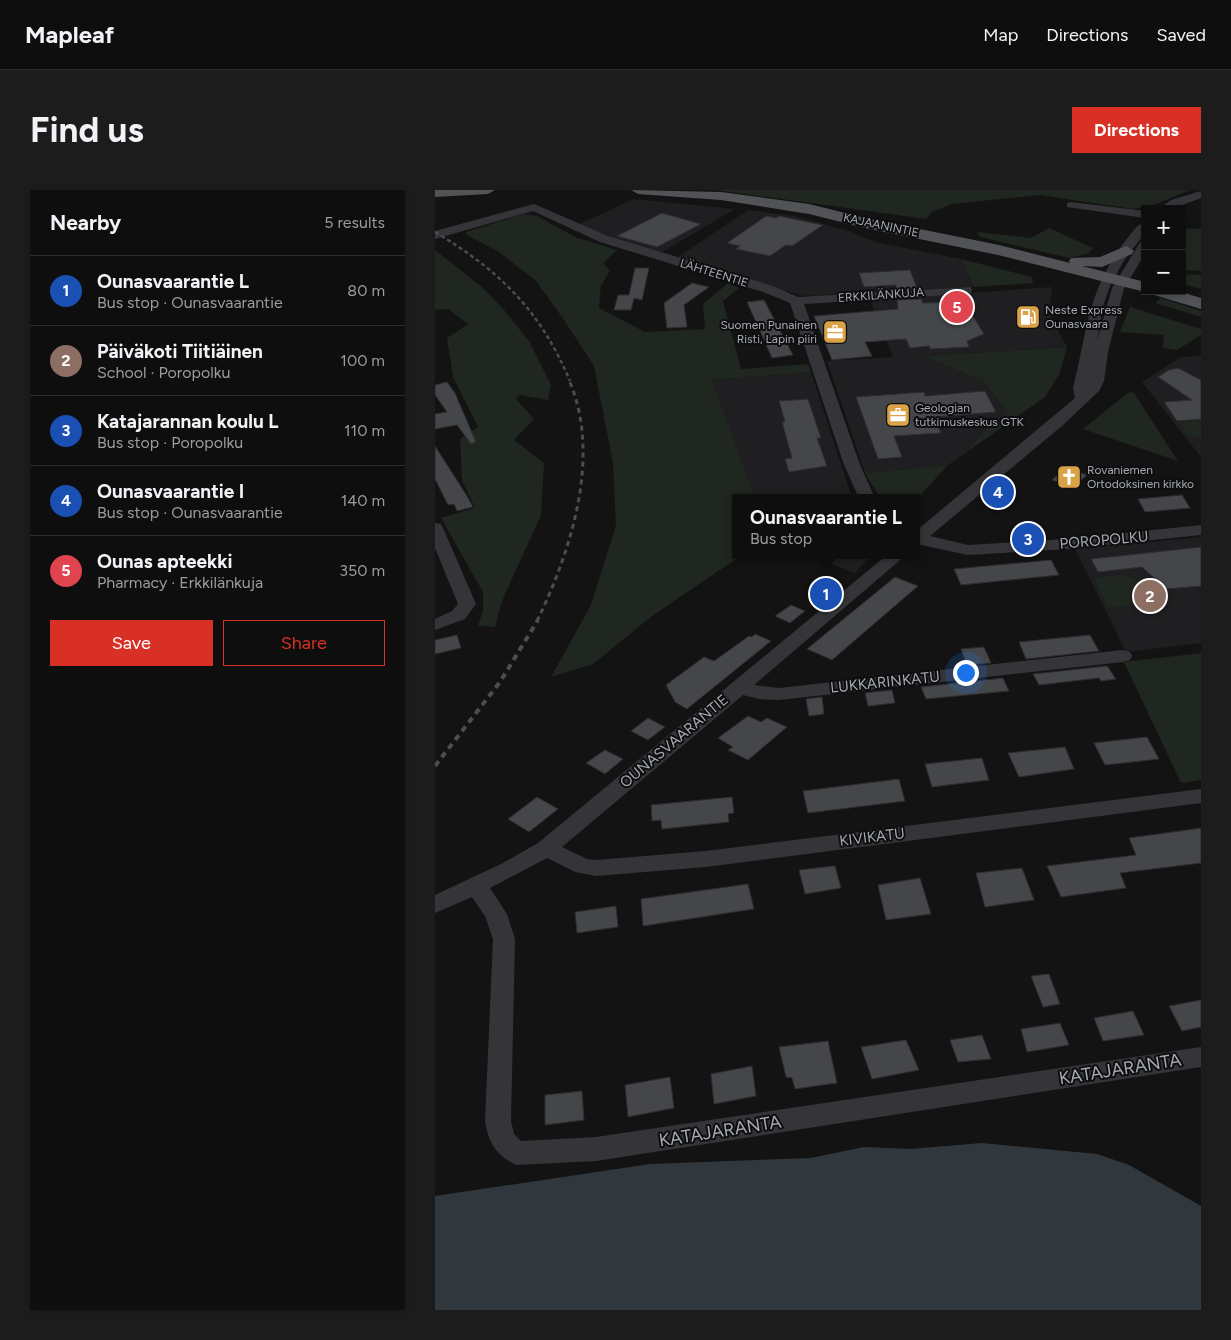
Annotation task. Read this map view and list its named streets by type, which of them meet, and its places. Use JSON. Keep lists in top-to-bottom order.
{
  "streets": {
    "main road": ["KAJAANINTIE"],
    "street": [
      "LÄHTEENTIE",
      "ERKKILÄNKUJA",
      "POROPOLKU",
      "LUKKARINKATU",
      "OUNASVAARANTIE",
      "KIVIKATU",
      "KATAJARANTA"
    ]
  },
  "crossings": [
    ["LÄHTEENTIE", "ERKKILÄNKUJA"],
    ["LUKKARINKATU", "OUNASVAARANTIE"],
    ["OUNASVAARANTIE", "KIVIKATU"],
    ["OUNASVAARANTIE", "KATAJARANTA"]
  ],
  "places": {
    "fuel station": ["Neste Express Ounasvaara"],
    "office": ["Suomen Punainen Risti, Lapin piiri", "Geologian tutkimuskeskus GTK"],
    "church": ["Rovaniemen Ortodoksinen kirkko"]
  },
  "page": {
    "header": "Mapleaf",
    "nav": ["Map", "Directions", "Saved"],
    "buttons": [
      "Directions",
      ["Save", "Share"]
    ],
    "title": "Find us",
    "heading": ["Nearby", "5 results"],
    "map_buttons": ["+", "−"],
    "list": [
      {
        "mark": "1",
        "name": "Ounasvaarantie L",
        "note": "Bus stop · Ounasvaarantie",
        "value": "80 m"
      },
      {
        "mark": "2",
        "name": "Päiväkoti Tiitiäinen",
        "note": "School · Poropolku",
        "value": "100 m"
      },
      {
        "mark": "3",
        "name": "Katajarannan koulu L",
        "note": "Bus stop · Poropolku",
        "value": "110 m"
      },
      {
        "mark": "4",
        "name": "Ounasvaarantie I",
        "note": "Bus stop · Ounasvaarantie",
        "value": "140 m"
      },
      {
        "mark": "5",
        "name": "Ounas apteekki",
        "note": "Pharmacy · Erkkilänkuja",
        "value": "350 m"
      }
    ],
    "pins": [
      "5",
      "4",
      "3",
      "1",
      "2"
    ],
    "popup": ["Ounasvaarantie L", "Bus stop"]
  }
}
